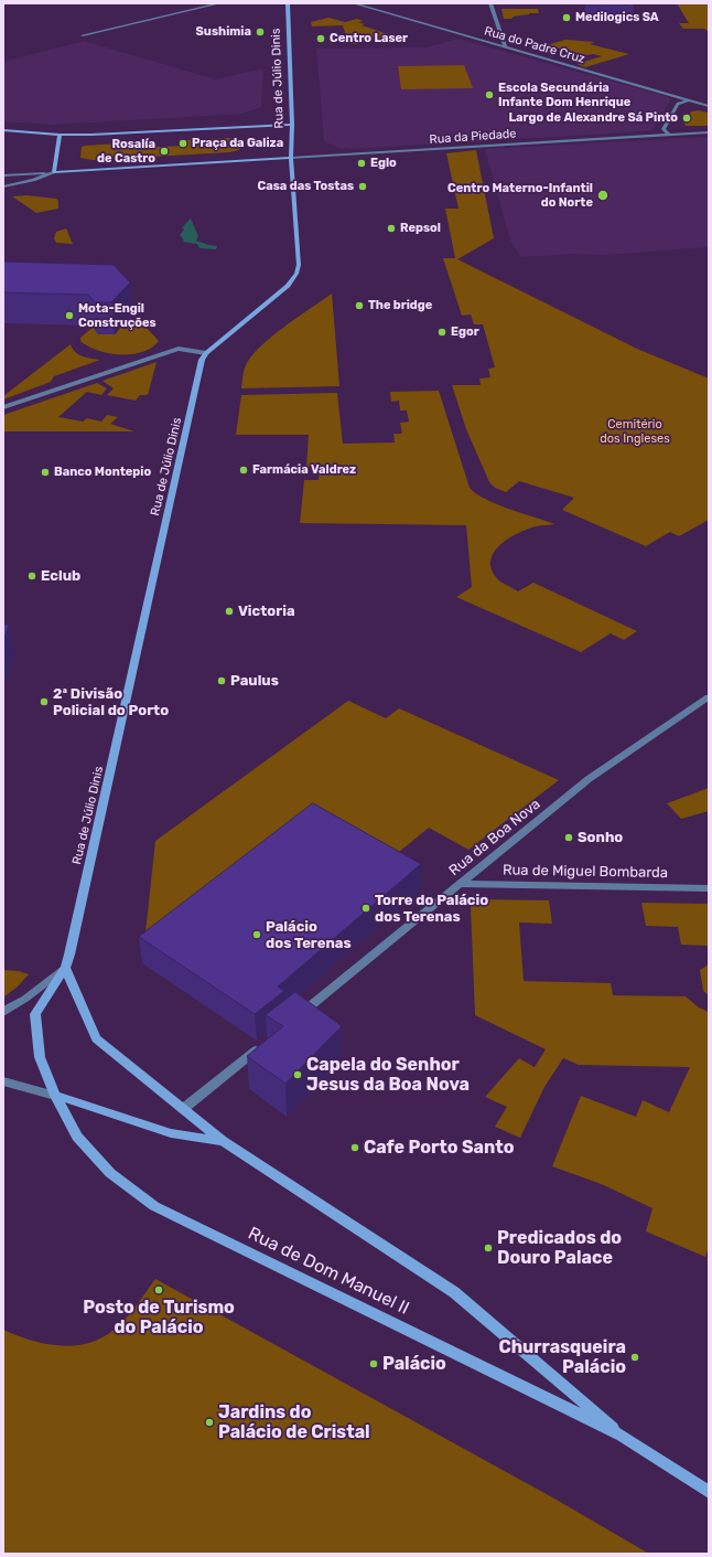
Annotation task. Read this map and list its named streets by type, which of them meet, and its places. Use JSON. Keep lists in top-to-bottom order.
{
  "streets": {
    "main road": ["Rua de Júlio Dinis", "Rua de Dom Manuel II"],
    "street": [
      "Rua do Padre Cruz",
      "Rua da Piedade",
      "Rua da Boa Nova",
      "Rua de Miguel Bombarda"
    ]
  },
  "crossings": [
    ["Rua de Júlio Dinis", "Rua da Piedade"],
    ["Rua de Júlio Dinis", "Rua de Dom Manuel II"],
    ["Rua da Boa Nova", "Rua de Miguel Bombarda"]
  ],
  "parks": ["Cemitério dos Ingleses"],
  "places": [
    "Medilogics SA",
    "Sushimia",
    "Centro Laser",
    "Escola Secundária Infante Dom Henrique",
    "Largo de Alexandre Sá Pinto",
    "Praça da Galiza",
    "Rosalía de Castro",
    "Eglo",
    "Casa das Tostas",
    "Centro Materno-Infantil do Norte",
    "Repsol",
    "The bridge",
    "Mota-Engil Construções",
    "Egor",
    "Farmácia Valdrez",
    "Banco Montepio",
    "Eclub",
    "Victoria",
    "Paulus",
    "2ª Divisão Policial do Porto",
    "Sonho",
    "Torre do Palácio dos Terenas",
    "Palácio dos Terenas",
    "Capela do Senhor Jesus da Boa Nova",
    "Cafe Porto Santo",
    "Predicados do Douro Palace",
    "Posto de Turismo do Palácio",
    "Churrasqueira Palácio",
    "Palácio",
    "Jardins do Palácio de Cristal"
  ]
}
